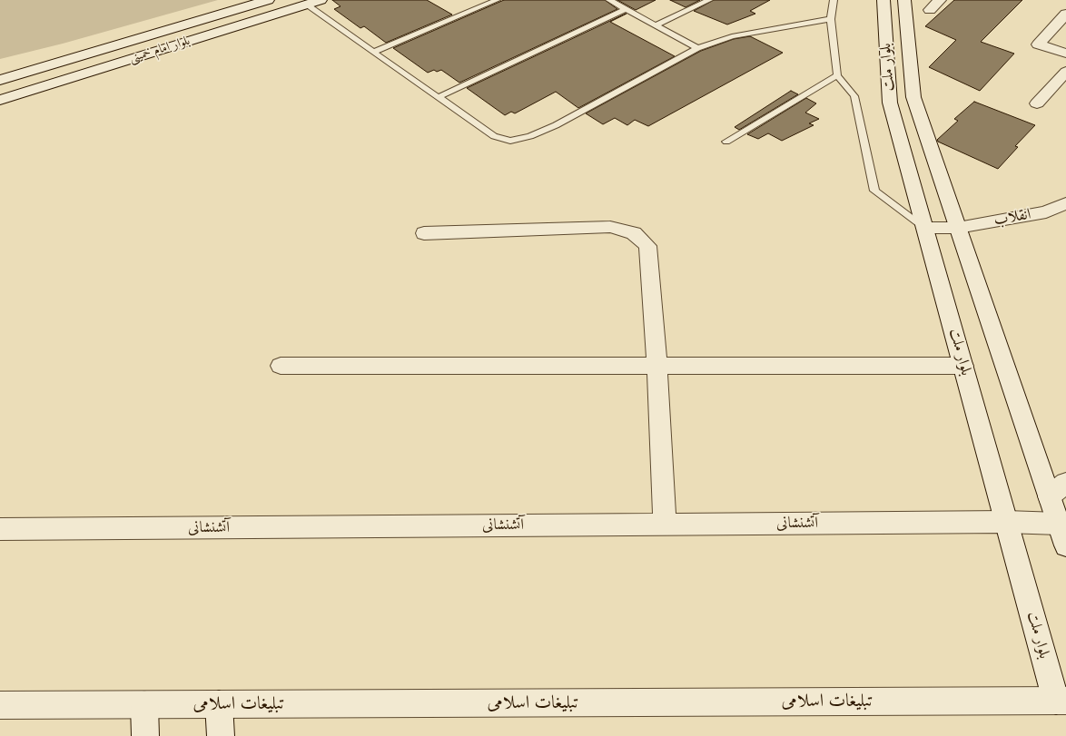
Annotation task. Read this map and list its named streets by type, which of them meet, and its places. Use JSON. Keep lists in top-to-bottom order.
{
  "streets": {
    "street": [
      "بلوار امام خمینی",
      "بلوار ملت",
      "انقلاب",
      "آتشنشانی",
      "تبلیغات اسلامی"
    ]
  },
  "crossings": [
    ["بلوار ملت", "انقلاب"],
    ["بلوار ملت", "آتشنشانی"],
    ["بلوار ملت", "تبلیغات اسلامی"]
  ]
}
